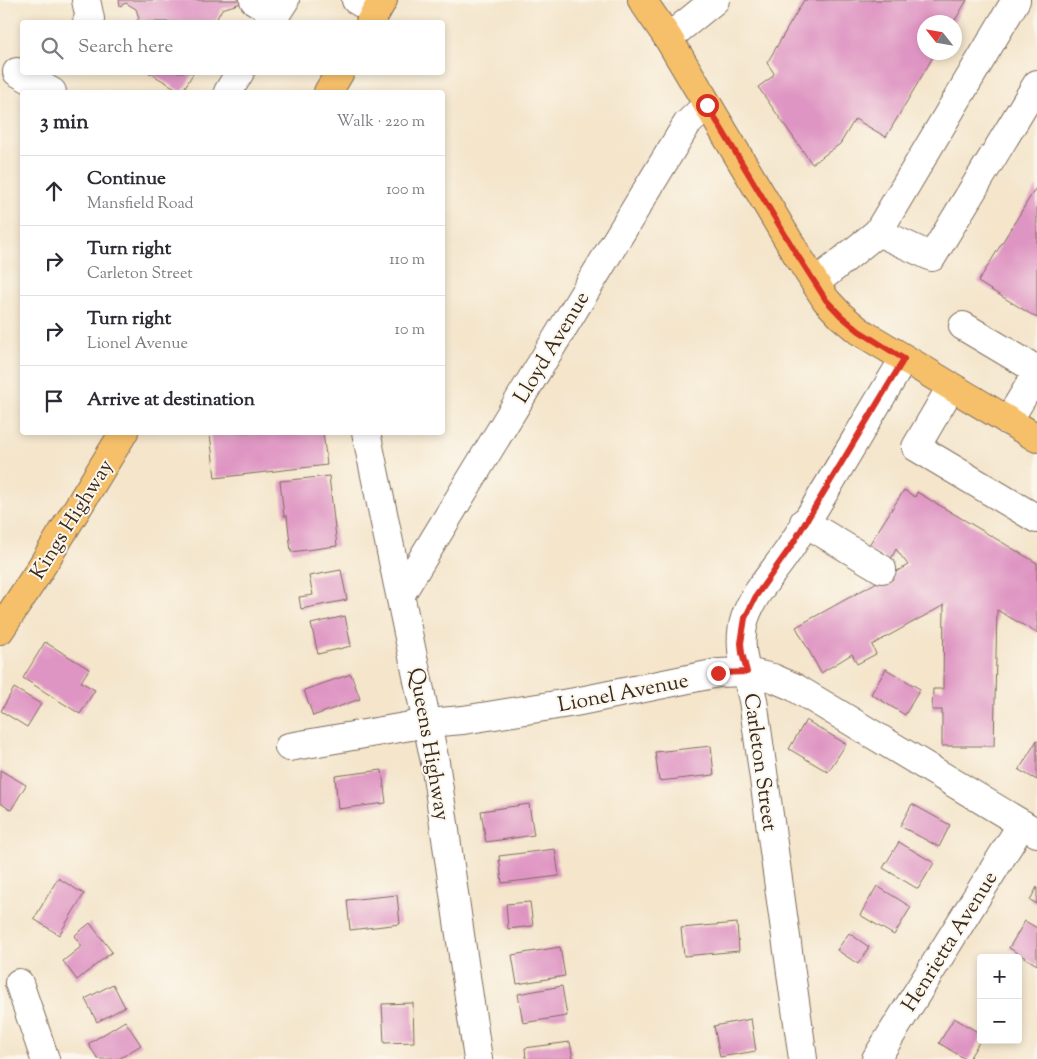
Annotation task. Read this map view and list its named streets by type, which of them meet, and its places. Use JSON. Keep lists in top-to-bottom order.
{
  "streets": {
    "main road": ["Kings Highway"],
    "street": [
      "Lloyd Avenue",
      "Lionel Avenue",
      "Queens Highway",
      "Carleton Street",
      "Henrietta Avenue"
    ]
  },
  "crossings": [
    ["Lloyd Avenue", "Queens Highway"],
    ["Lionel Avenue", "Queens Highway"],
    ["Lionel Avenue", "Carleton Street"],
    ["Lionel Avenue", "Henrietta Avenue"]
  ],
  "north": "top left",
  "page": {
    "search": "Search here",
    "heading": ["3 min", "Walk · 220 m"],
    "list": [
      ["Continue", "Mansfield Road", "100 m"],
      ["Turn right", "Carleton Street", "110 m"],
      ["Turn right", "Lionel Avenue", "10 m"],
      "Arrive at destination"
    ],
    "map_buttons": ["+", "−"]
  }
}
